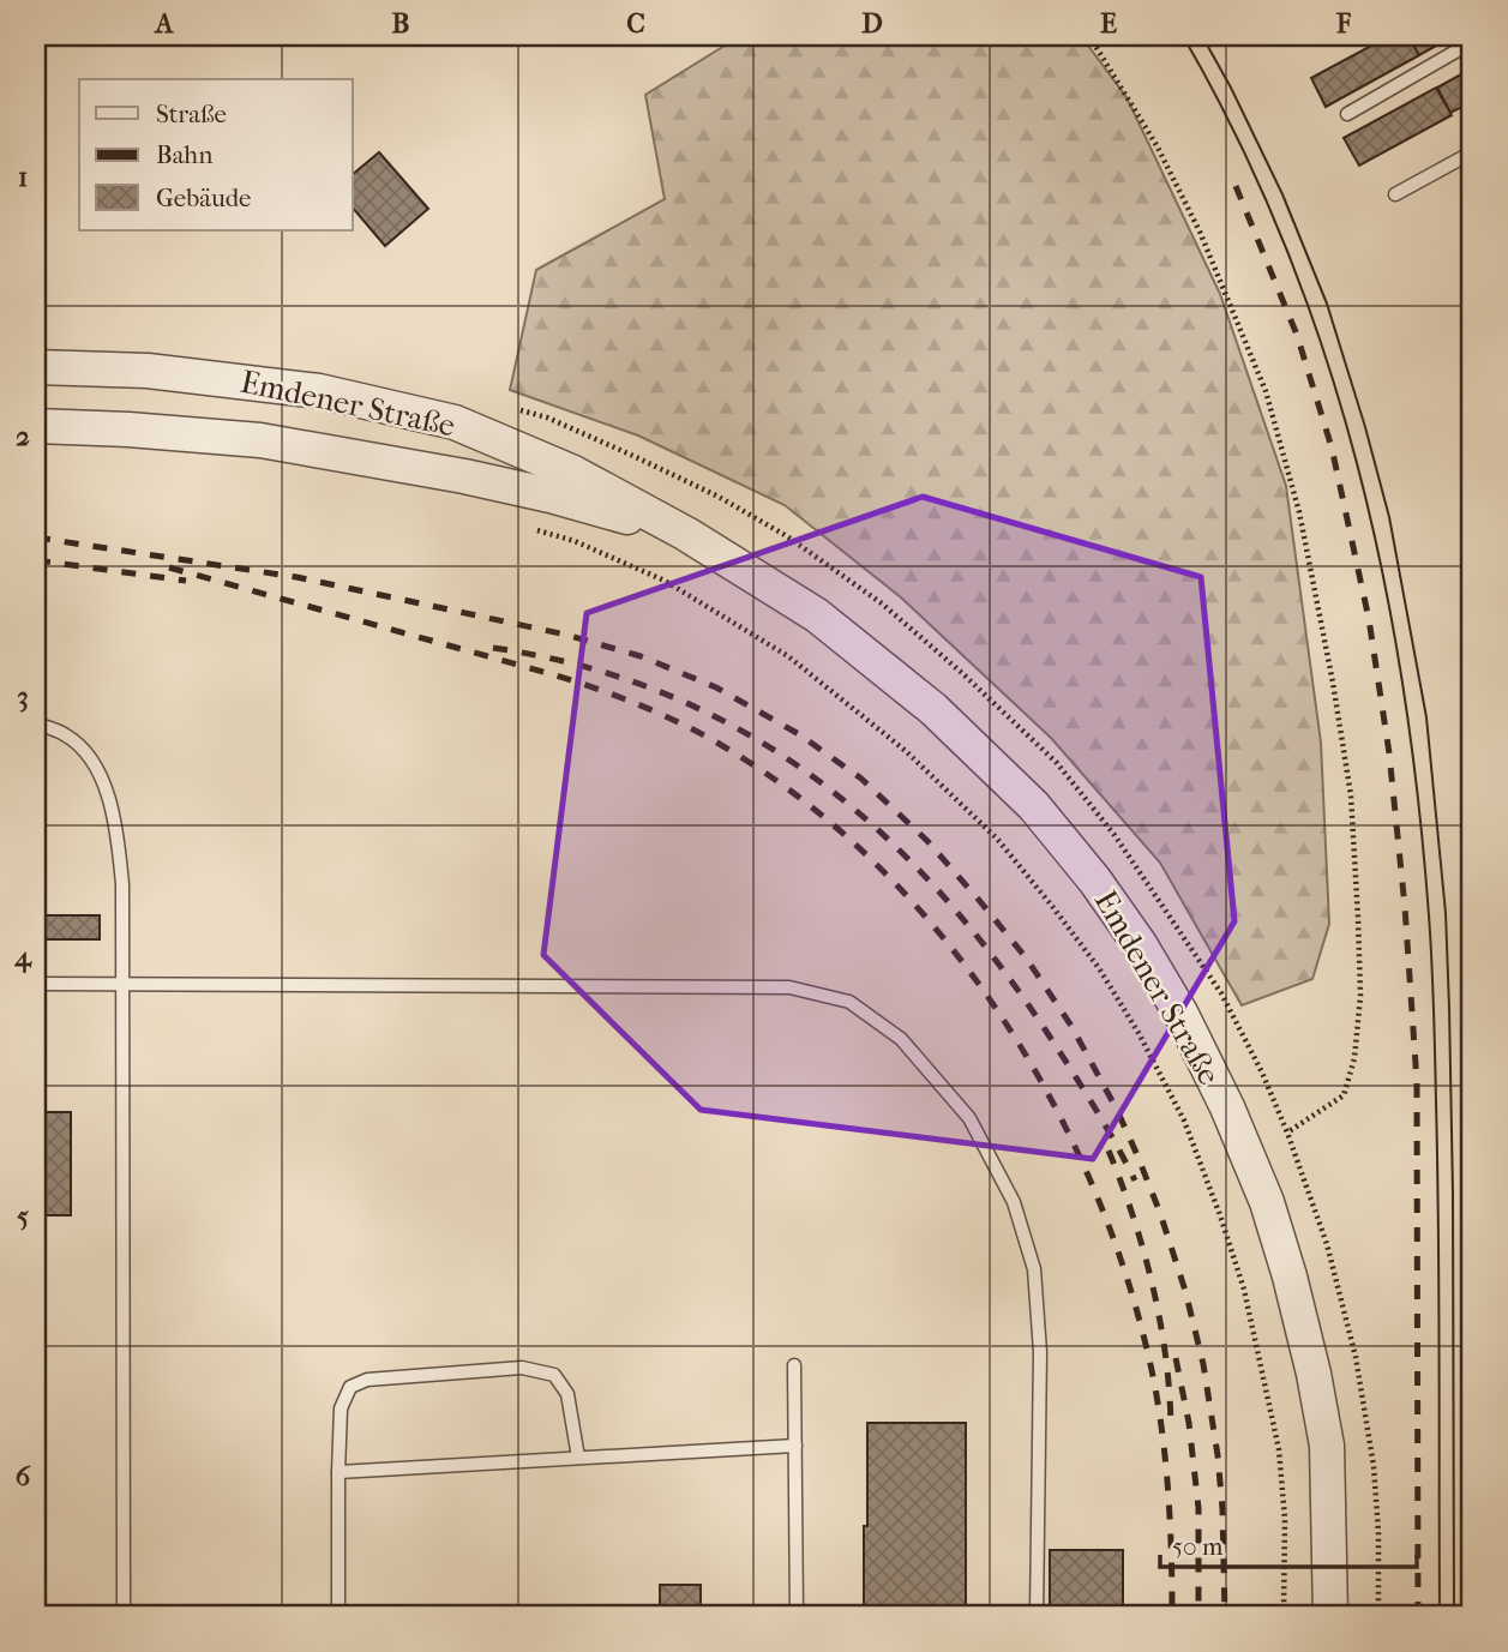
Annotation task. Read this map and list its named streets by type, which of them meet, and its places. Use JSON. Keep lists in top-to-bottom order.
{
  "streets": {
    "street": ["Emdener Straße"]
  },
  "legend": ["Straße", "Bahn", "Gebäude"],
  "scale_bar": "50 m",
  "grid": {
    "columns": [
      "A",
      "B",
      "C",
      "D",
      "E",
      "F"
    ],
    "rows": [
      "1",
      "2",
      "3",
      "4",
      "5",
      "6"
    ]
  }
}
